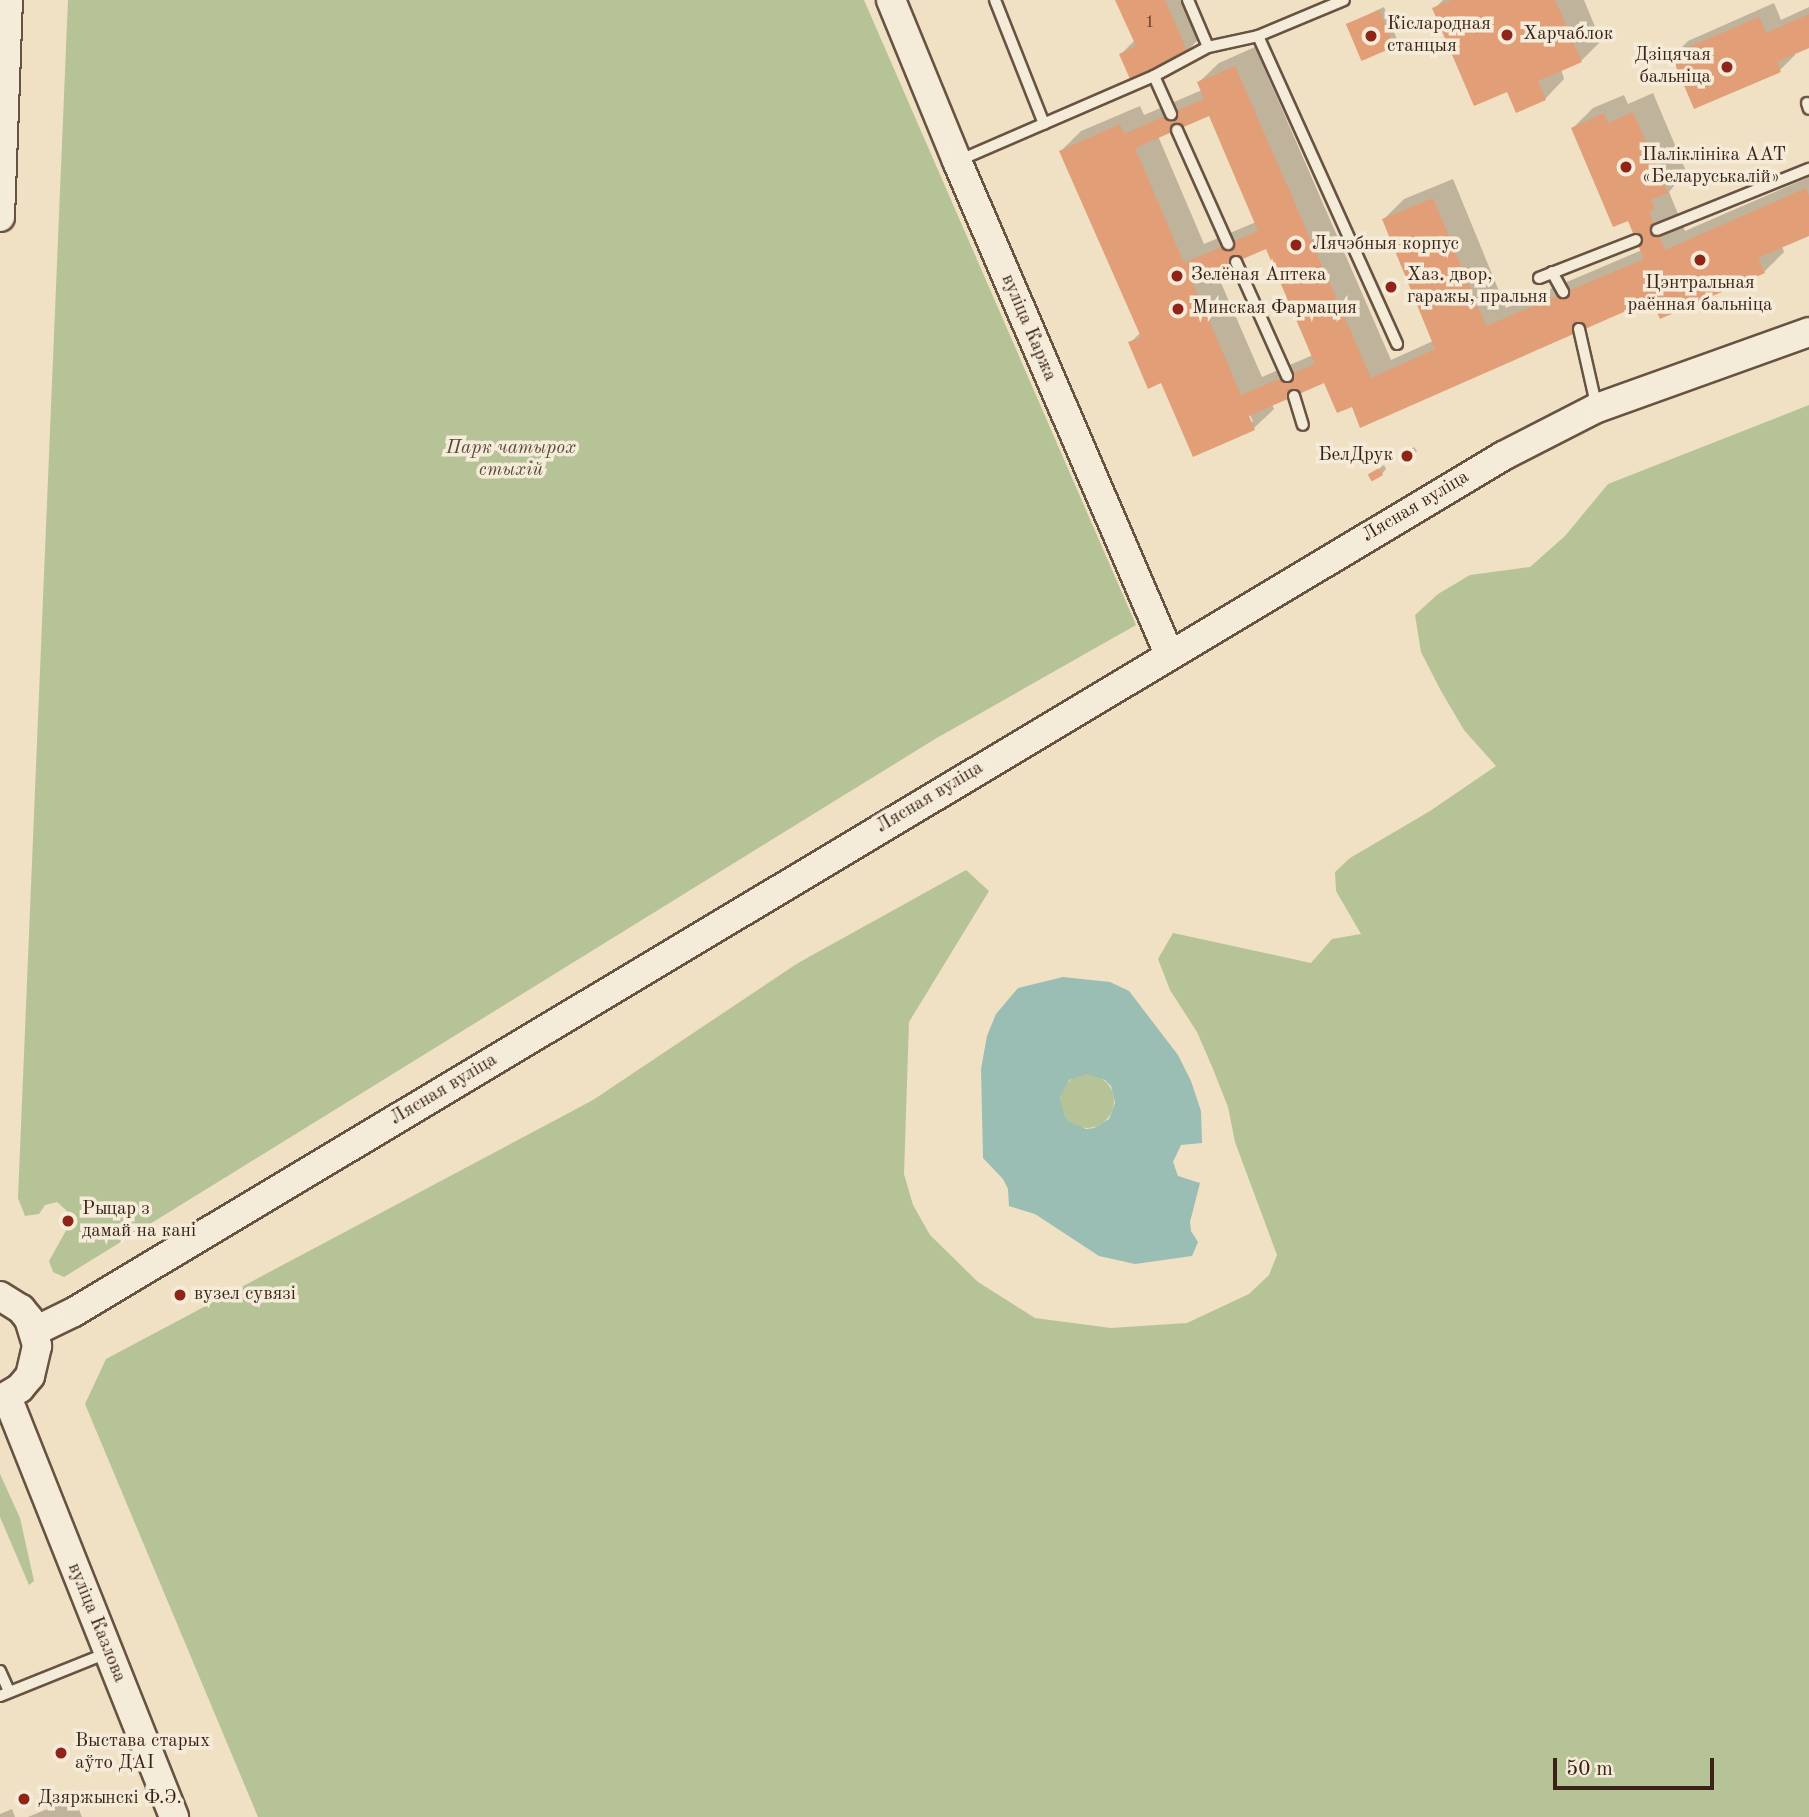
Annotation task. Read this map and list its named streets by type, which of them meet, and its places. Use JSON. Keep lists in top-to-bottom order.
{
  "streets": {
    "main road": ["вуліца Каржа", "Лясная вуліца", "вуліца Казлова"]
  },
  "crossings": [
    ["вуліца Каржа", "Лясная вуліца"]
  ],
  "parks": ["Парк чатырох стыхій"],
  "places": [
    "Харчаблок",
    "Кіслародная станцыя",
    "Дзіцячая бальніца",
    "Паліклініка ААТ «Беларуськалій»",
    "Лячэбныя корпус",
    "Цэнтральная раённая бальніца",
    "Зелёная Аптека",
    "Хаз. двор, гаражы, пральня",
    "Минская Фармация",
    "БелДрук",
    "Рыцар з дамай на кані",
    "вузел сувязі",
    "Выстава старых аўто ДАІ",
    "Дзяржынскі Ф.Э."
  ],
  "house_numbers": ["1"],
  "scale_bar": "50 m"
}
